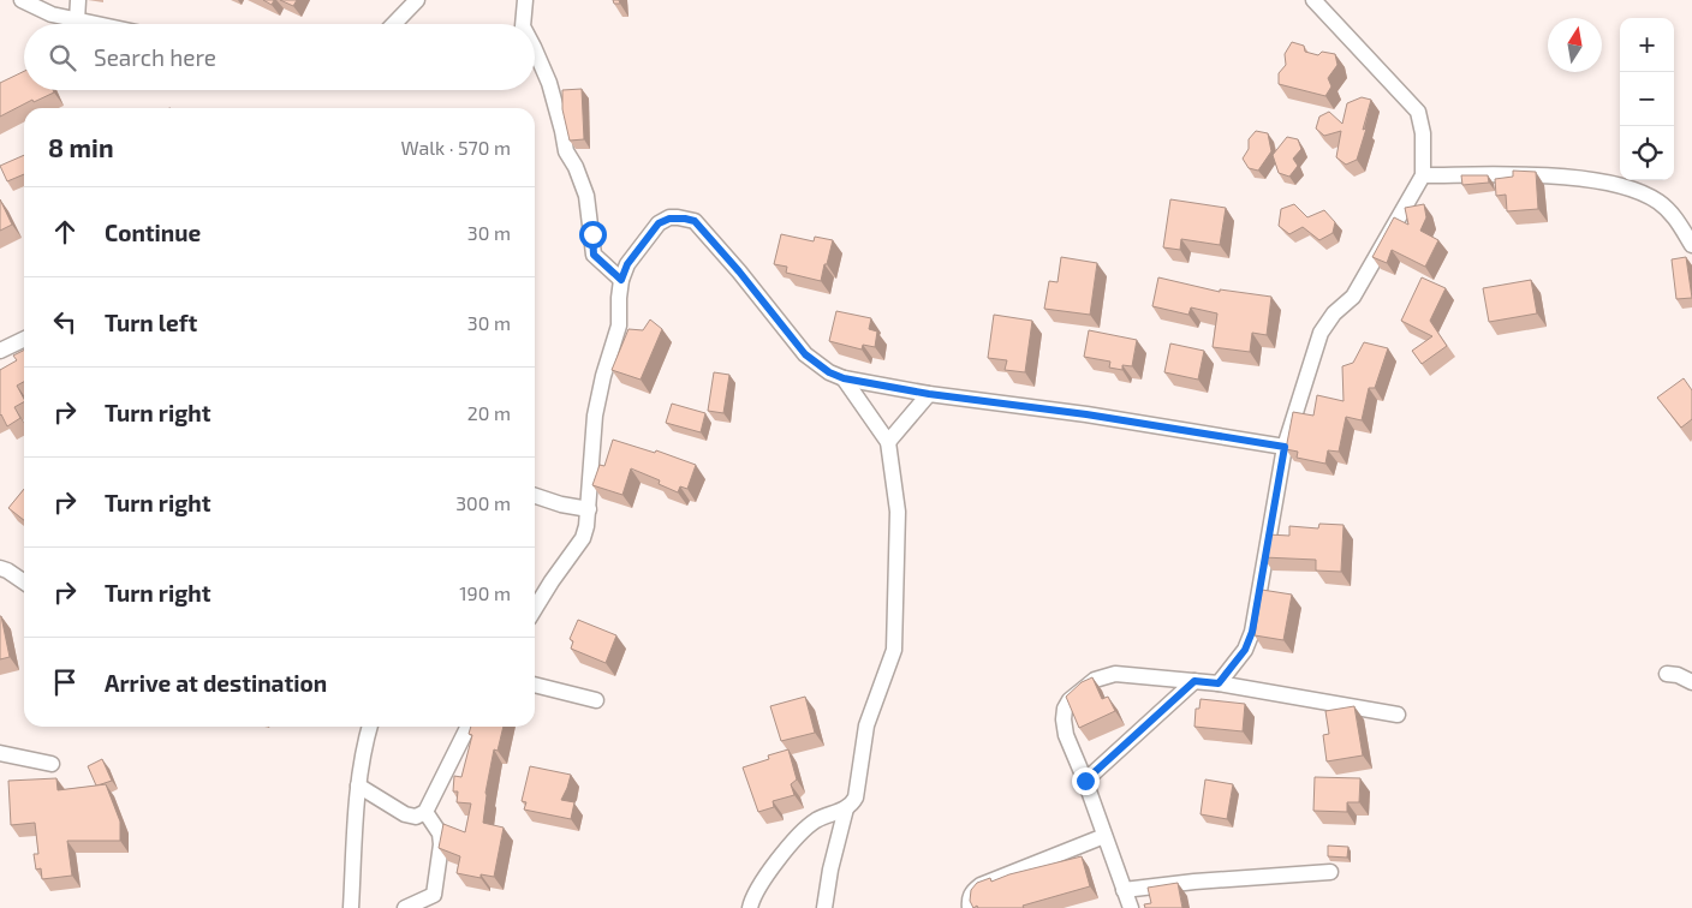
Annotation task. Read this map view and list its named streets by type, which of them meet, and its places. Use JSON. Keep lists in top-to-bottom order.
{
  "north": "top",
  "page": {
    "map_buttons": ["+", "−"],
    "search": "Search here",
    "heading": ["8 min", "Walk · 570 m"],
    "list": [
      ["Continue", "30 m"],
      ["Turn left", "30 m"],
      ["Turn right", "20 m"],
      ["Turn right", "300 m"],
      ["Turn right", "190 m"],
      "Arrive at destination"
    ]
  }
}
